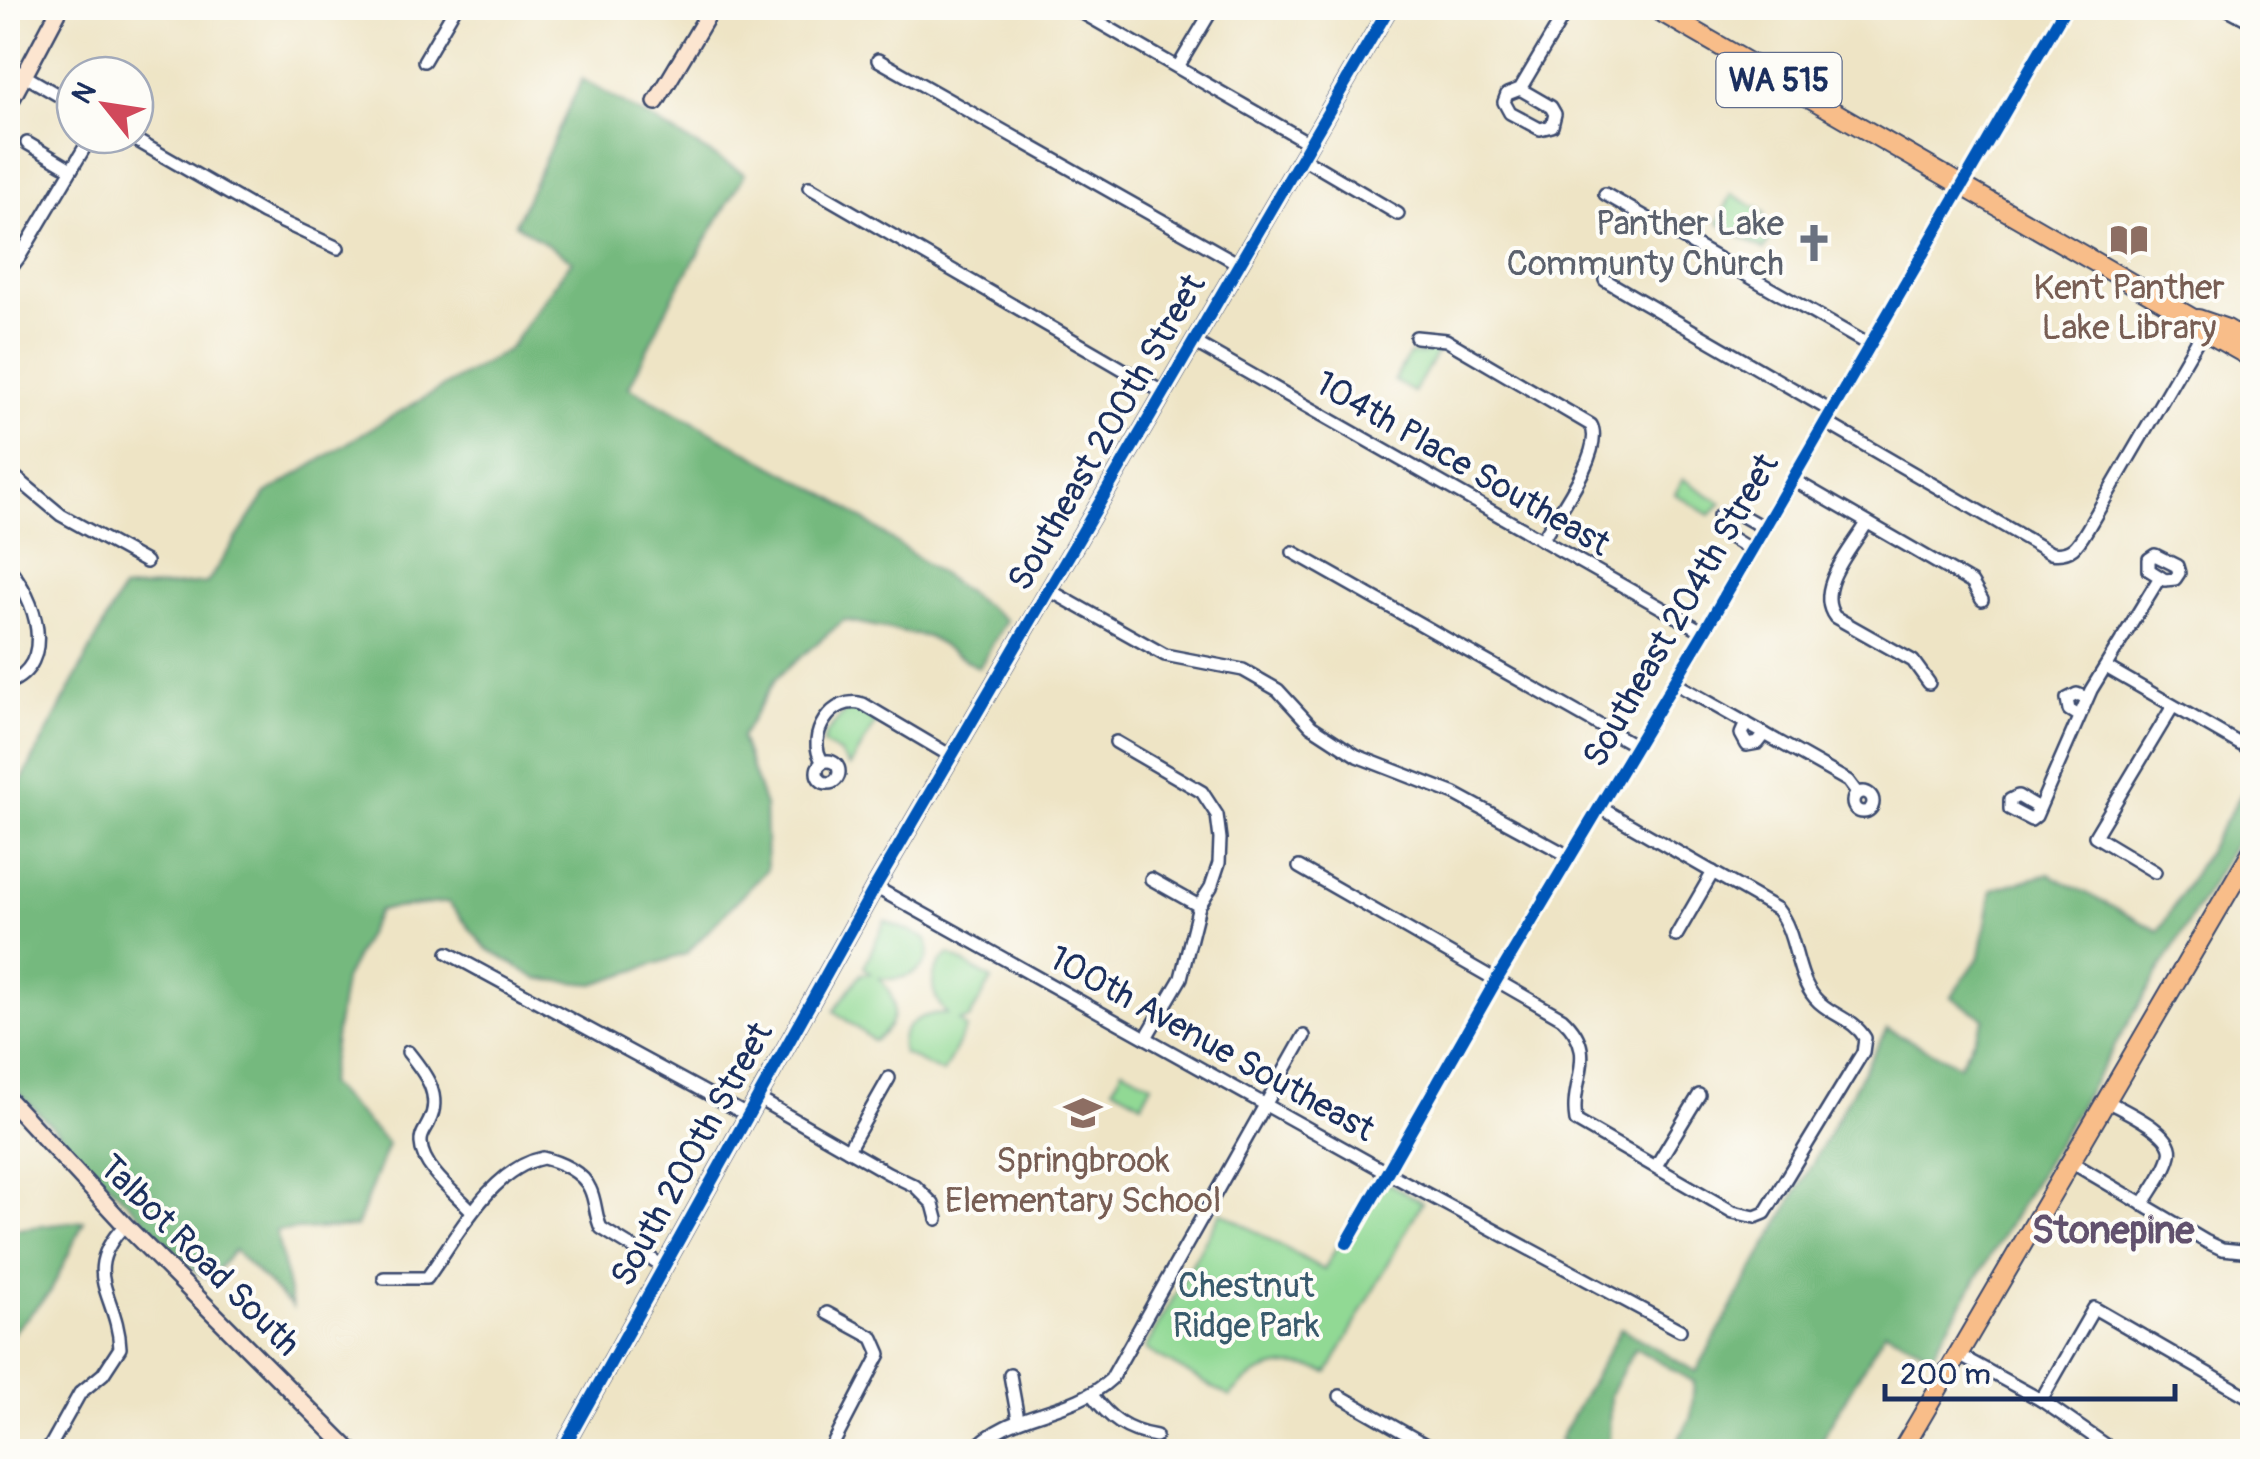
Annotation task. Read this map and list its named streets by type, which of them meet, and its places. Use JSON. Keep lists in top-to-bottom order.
{
  "streets": {
    "main road": ["WA 515"],
    "street": [
      "Southeast 200th Street",
      "104th Place Southeast",
      "Southeast 204th Street",
      "100th Avenue Southeast",
      "South 200th Street",
      "Talbot Road South"
    ]
  },
  "crossings": [
    ["WA 515", "Southeast 204th Street"],
    ["Southeast 200th Street", "104th Place Southeast"],
    ["Southeast 200th Street", "100th Avenue Southeast"],
    ["Southeast 200th Street", "South 200th Street"],
    ["104th Place Southeast", "Southeast 204th Street"],
    ["Southeast 204th Street", "100th Avenue Southeast"],
    ["100th Avenue Southeast", "South 200th Street"]
  ],
  "districts": ["Stonepine"],
  "parks": ["Chestnut Ridge Park"],
  "places": {
    "library": ["Kent Panther Lake Library"],
    "church": ["Panther Lake Communty Church"],
    "school or university": ["Springbrook Elementary School"]
  },
  "scale_bar": "200 m",
  "north": "top left"
}
